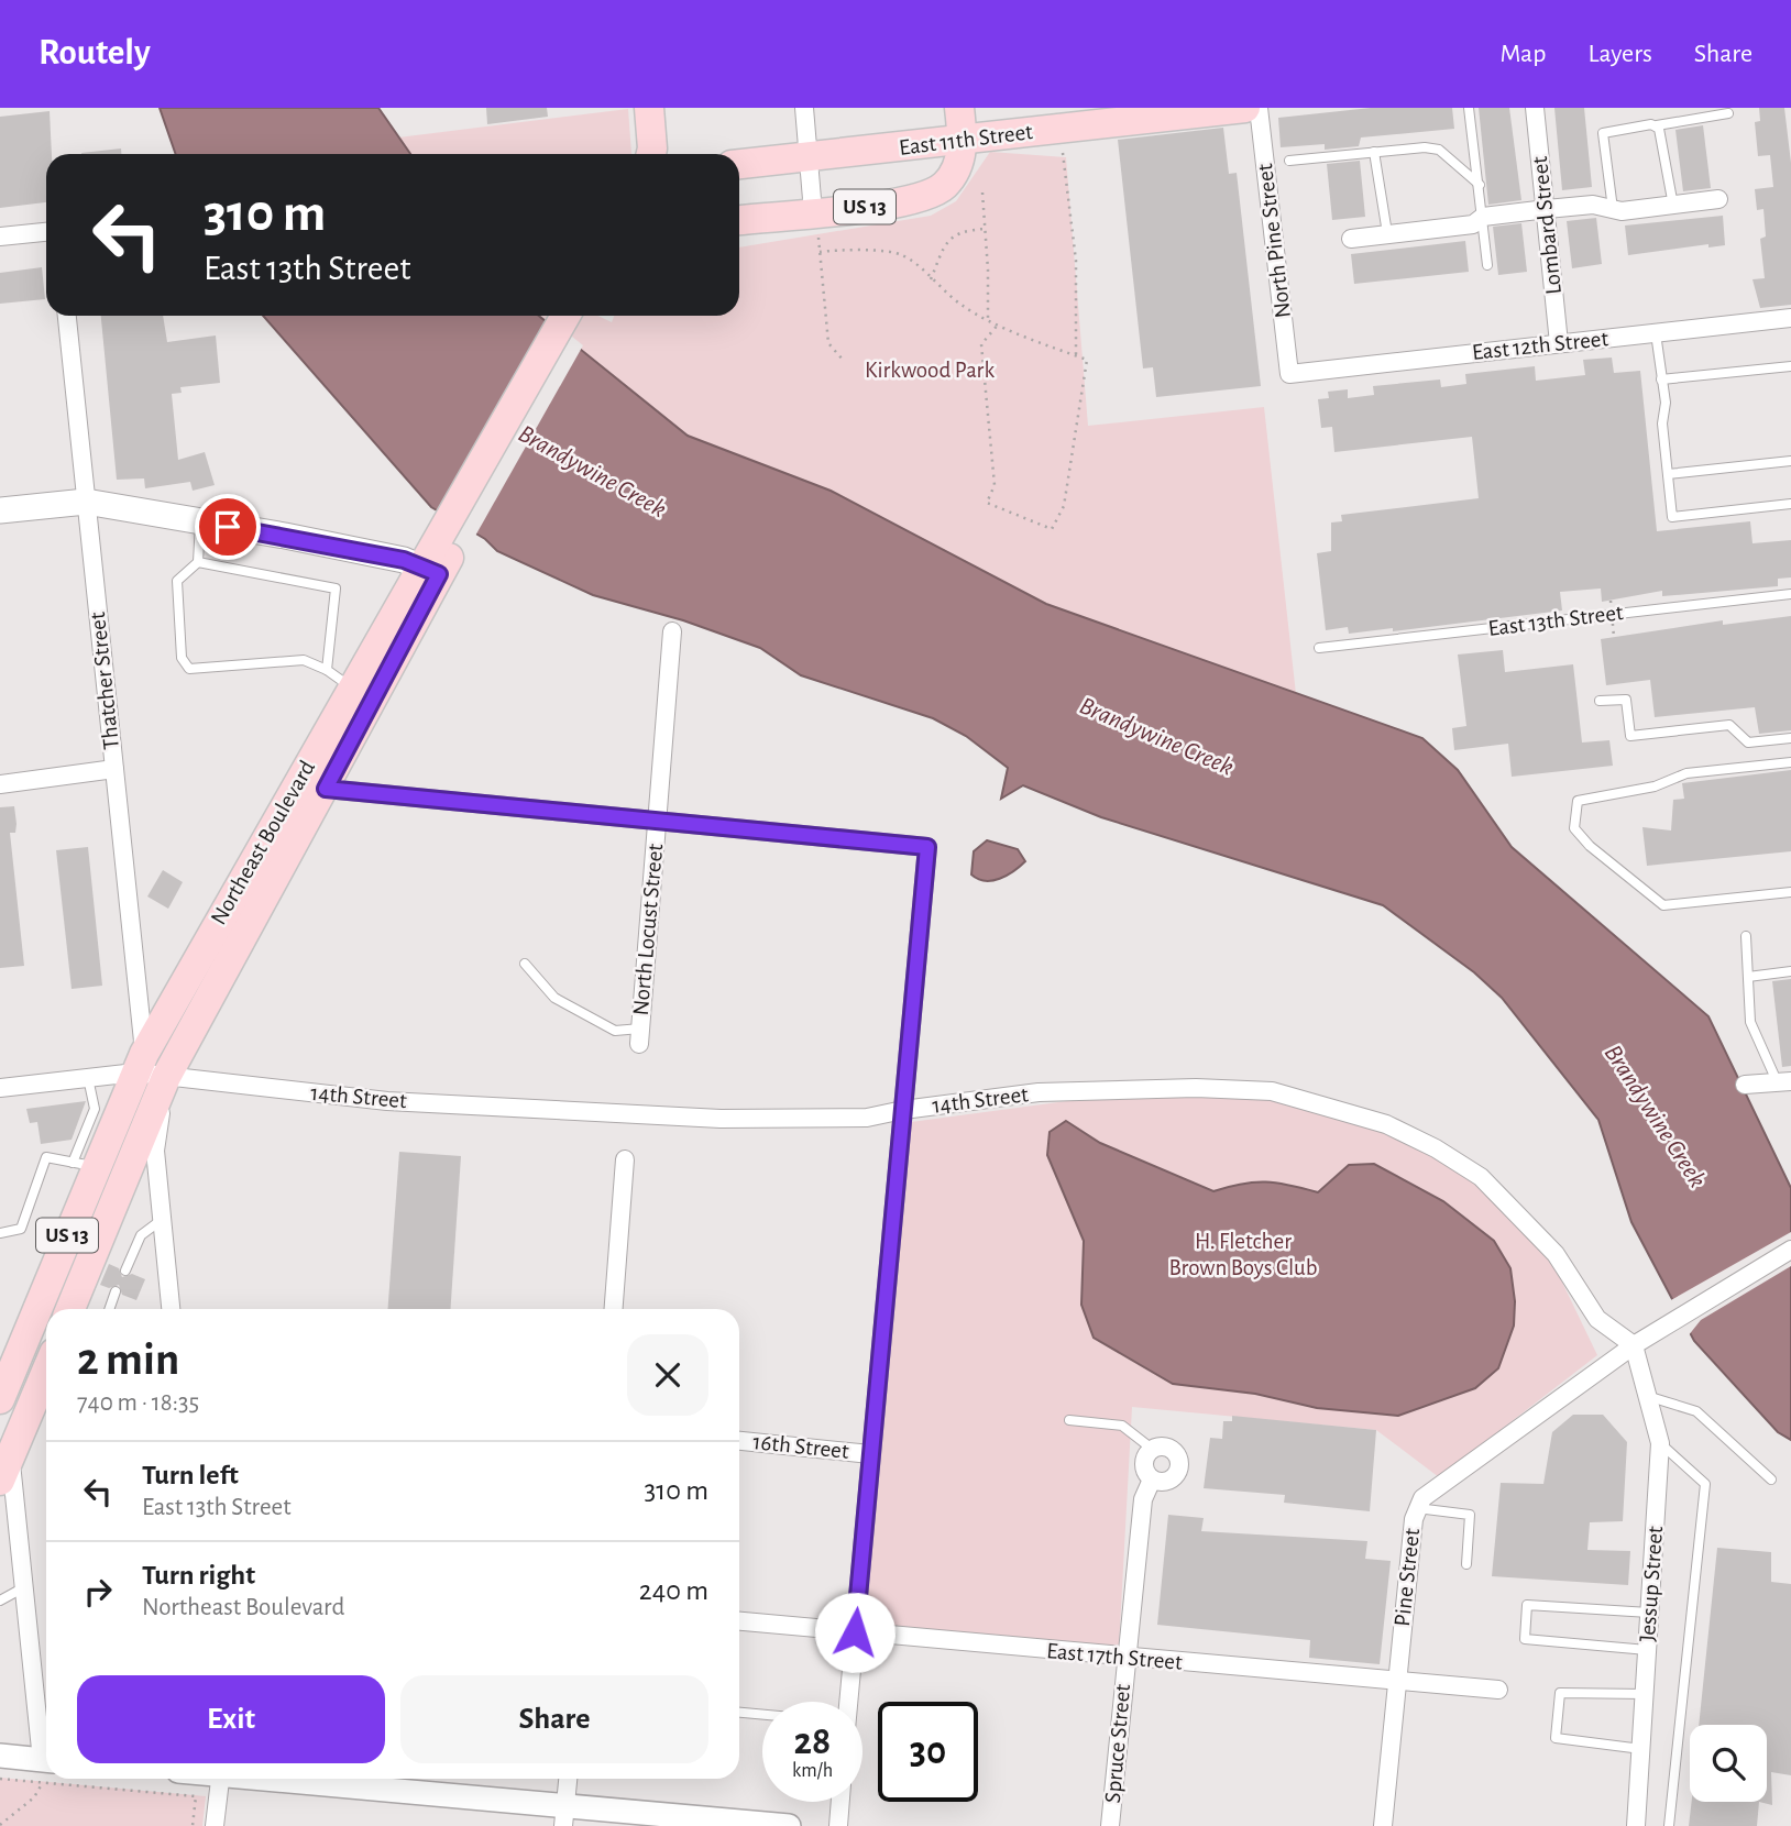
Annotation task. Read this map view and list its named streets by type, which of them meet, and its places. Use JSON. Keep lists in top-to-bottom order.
{
  "streets": {
    "main road": ["East 11th Street", "US 13", "Northeast Boulevard"],
    "street": [
      "Lombard Street",
      "North Pine Street",
      "East 12th Street",
      "Thatcher Street",
      "North Locust Street",
      "14th Street",
      "16th Street",
      "Pine Street",
      "Jessup Street",
      "East 17th Street",
      "Spruce Street"
    ],
    "lane": ["East 13th Street"]
  },
  "crossings": [
    ["East 11th Street", "US 13"],
    ["Lombard Street", "East 12th Street"],
    ["North Pine Street", "East 12th Street"],
    ["Thatcher Street", "Northeast Boulevard"],
    ["Thatcher Street", "14th Street"],
    ["Northeast Boulevard", "14th Street"],
    ["14th Street", "Pine Street"],
    ["14th Street", "Jessup Street"],
    ["Pine Street", "Jessup Street"],
    ["Pine Street", "East 17th Street"],
    ["East 17th Street", "Spruce Street"]
  ],
  "water": ["Brandywine Creek"],
  "parks": ["Kirkwood Park", "H. Fletcher Brown Boys Club"],
  "page": {
    "header": "Routely",
    "nav": ["Map", "Layers", "Share"],
    "turn": ["310 m", "East 13th Street"],
    "heading": ["2 min", "740 m · 18:35"],
    "list": [
      {
        "name": "Turn left",
        "note": "East 13th Street",
        "value": "310 m"
      },
      {
        "name": "Turn right",
        "note": "Northeast Boulevard",
        "value": "240 m"
      }
    ],
    "buttons": ["Exit", "Share"],
    "speed": "28 km/h",
    "limit": "30"
  }
}
